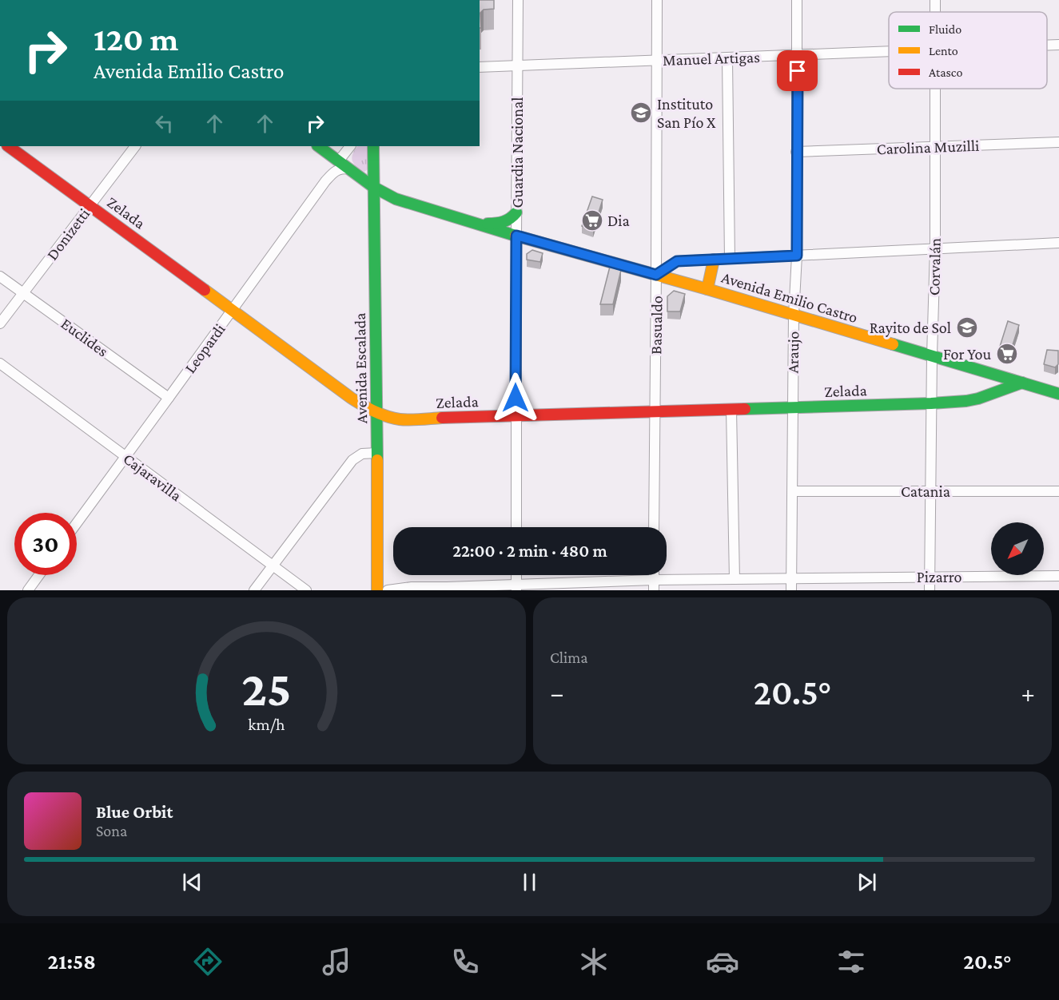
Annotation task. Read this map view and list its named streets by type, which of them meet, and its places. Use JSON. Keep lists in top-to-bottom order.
{
  "streets": {
    "street": [
      "Manuel Artigas",
      "Carolina Muzilli",
      "Guardia Nacional",
      "Zelada",
      "Donizetti",
      "Corvalán",
      "Avenida Emilio Castro",
      "Basualdo",
      "Euclides",
      "Leopardi",
      "Araujo",
      "Avenida Escalada",
      "Cajaravilla",
      "Catania",
      "Pizarro"
    ]
  },
  "crossings": [
    ["Manuel Artigas", "Guardia Nacional"],
    ["Manuel Artigas", "Basualdo"],
    ["Manuel Artigas", "Araujo"],
    ["Carolina Muzilli", "Corvalán"],
    ["Carolina Muzilli", "Araujo"],
    ["Guardia Nacional", "Zelada"],
    ["Guardia Nacional", "Avenida Emilio Castro"],
    ["Zelada", "Donizetti"],
    ["Zelada", "Corvalán"],
    ["Zelada", "Avenida Emilio Castro"],
    ["Zelada", "Basualdo"],
    ["Zelada", "Leopardi"],
    ["Zelada", "Araujo"],
    ["Zelada", "Avenida Escalada"],
    ["Donizetti", "Euclides"],
    ["Corvalán", "Avenida Emilio Castro"],
    ["Corvalán", "Catania"],
    ["Corvalán", "Pizarro"],
    ["Avenida Emilio Castro", "Basualdo"],
    ["Avenida Emilio Castro", "Leopardi"],
    ["Avenida Emilio Castro", "Araujo"],
    ["Avenida Emilio Castro", "Avenida Escalada"],
    ["Euclides", "Leopardi"],
    ["Leopardi", "Cajaravilla"],
    ["Araujo", "Catania"],
    ["Araujo", "Pizarro"]
  ],
  "places": {
    "school or university": ["Instituto San Pío X", "Rayito de Sol"],
    "supermarket": ["Dia", "For You"]
  },
  "legend": ["Fluido", "Lento", "Atasco"],
  "north": "bottom left",
  "page": {
    "turn": ["120 m", "Avenida Emilio Castro"],
    "limit": "30",
    "trip": "22:00 · 2 min · 480 m",
    "tile": "Clima",
    "heat": ["−", "20.5°", "+"],
    "song": ["Blue Orbit", "Sona"],
    "tabs": ["21:58", "20.5°"],
    "gauge": ["25", "km/h"]
  }
}
